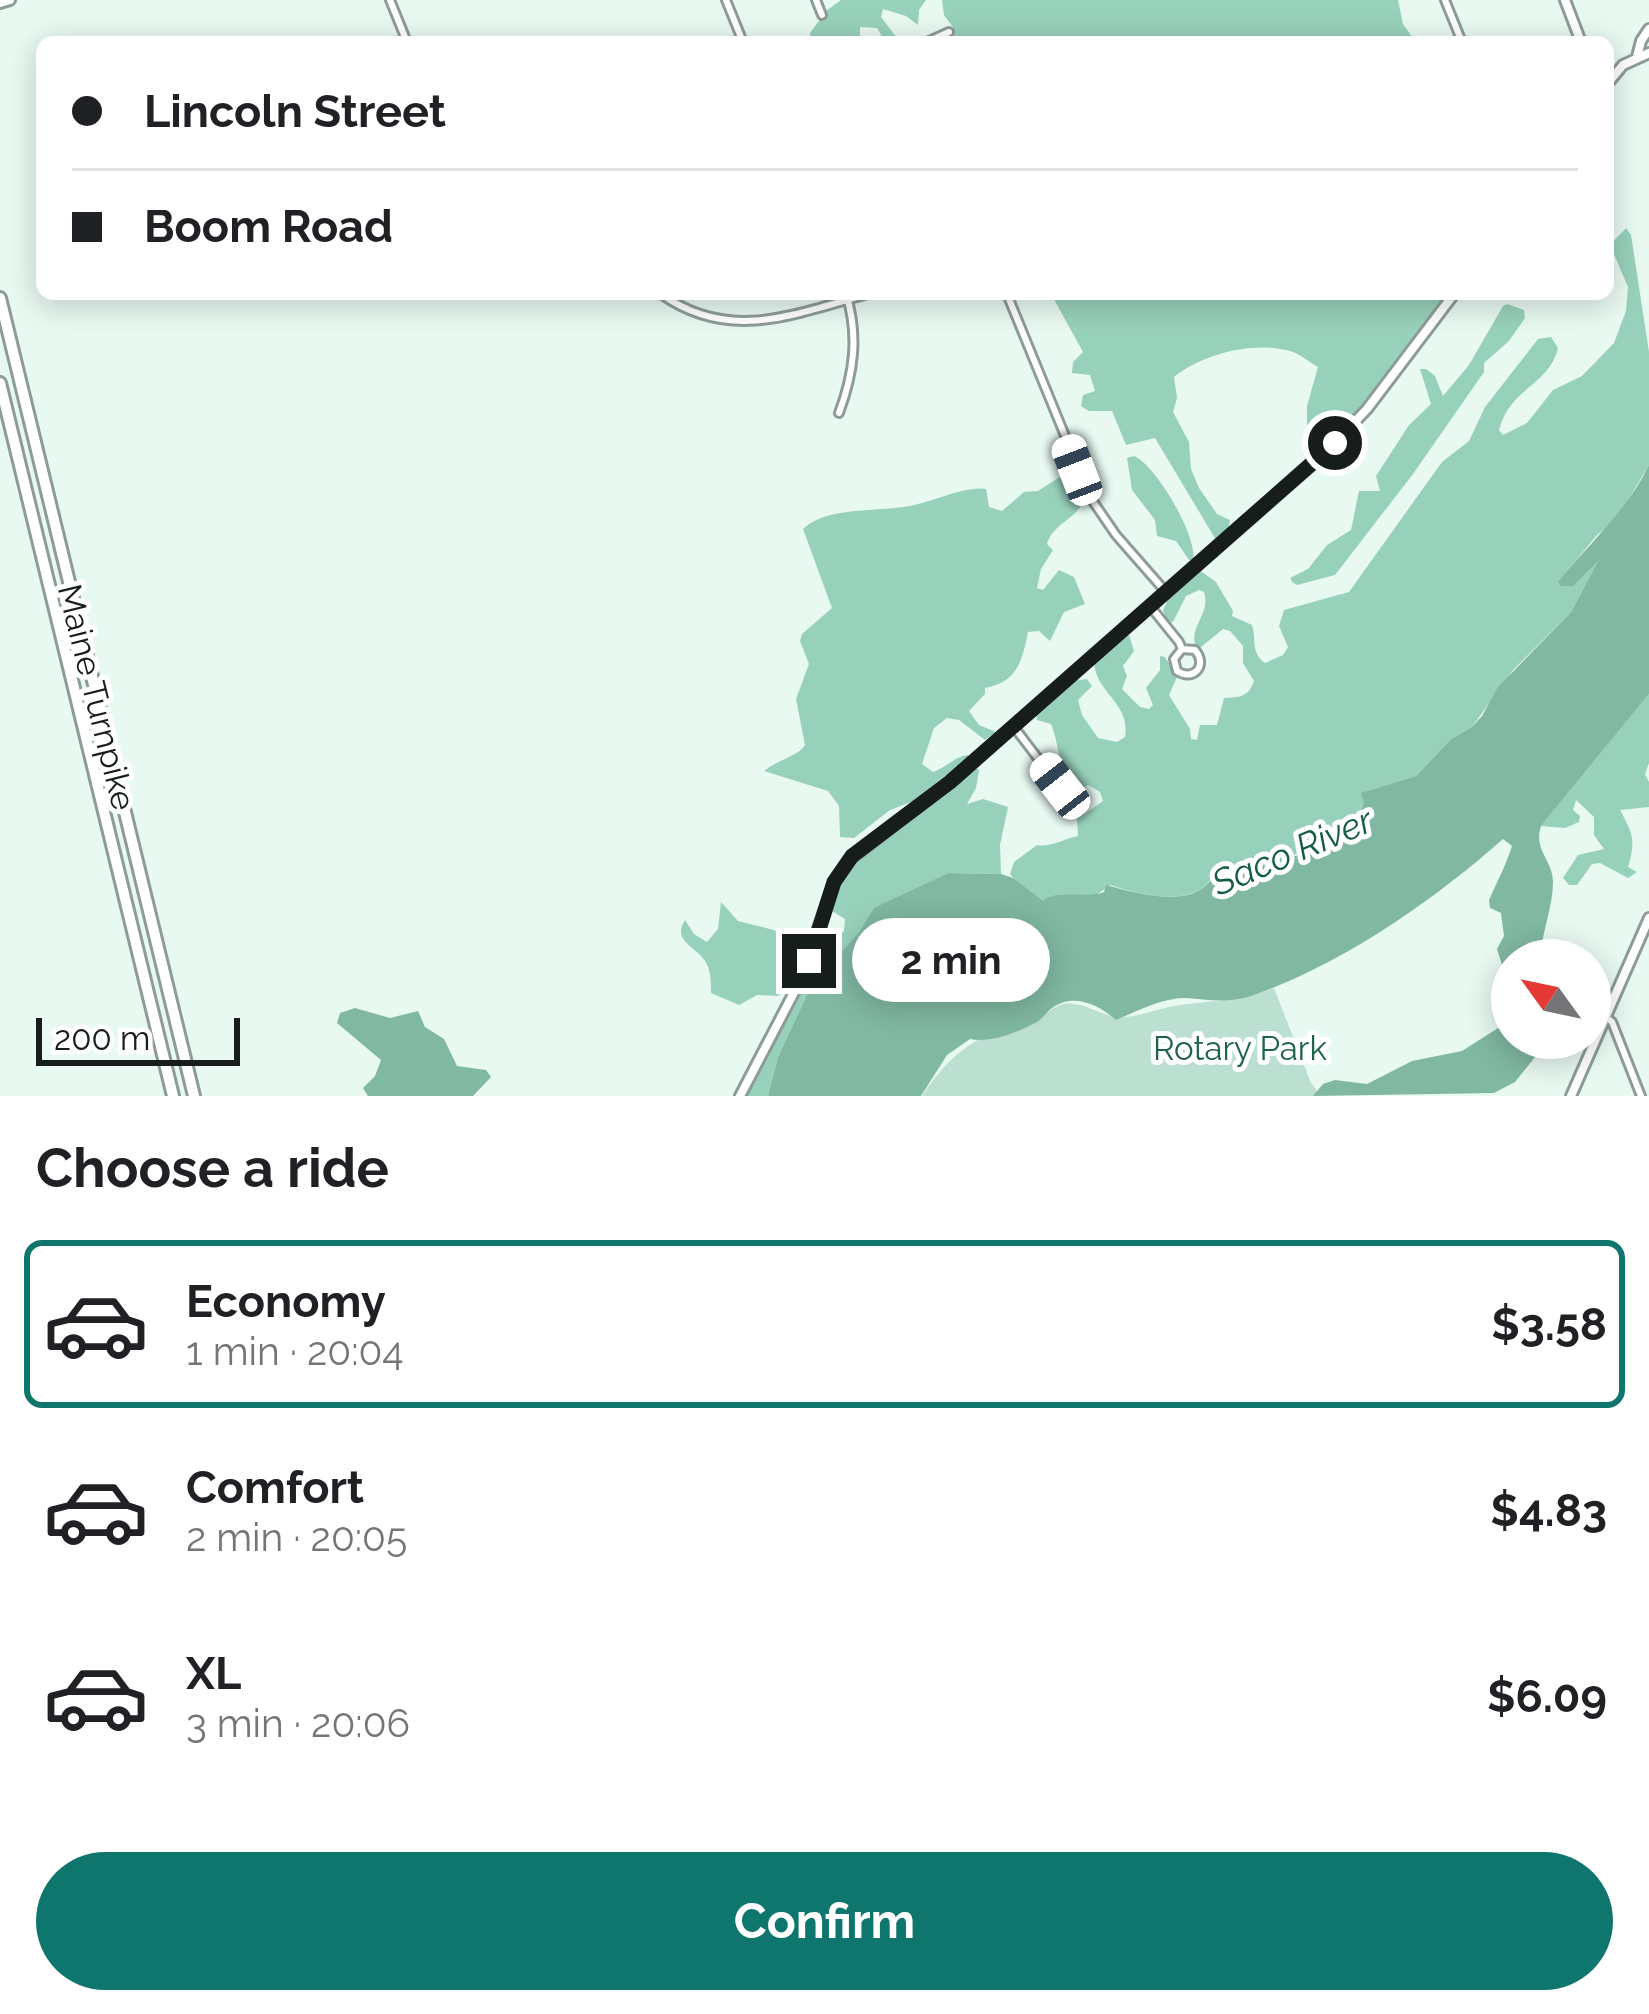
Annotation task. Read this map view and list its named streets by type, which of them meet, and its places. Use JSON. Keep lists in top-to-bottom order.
{
  "streets": {
    "highway": ["Maine Turnpike"]
  },
  "water": ["Saco River"],
  "parks": ["Rotary Park"],
  "scale_bar": "200 m",
  "north": "top left",
  "page": {
    "banner": ["Lincoln Street", "Boom Road"],
    "bubble": "2 min",
    "scale": "200 m",
    "heading": "Choose a ride",
    "list": [
      {
        "name": "Economy",
        "note": "1 min · 20:04",
        "value": "$3.58"
      },
      {
        "name": "Comfort",
        "note": "2 min · 20:05",
        "value": "$4.83"
      },
      {
        "name": "XL",
        "note": "3 min · 20:06",
        "value": "$6.09"
      }
    ],
    "buttons": "Confirm"
  }
}
